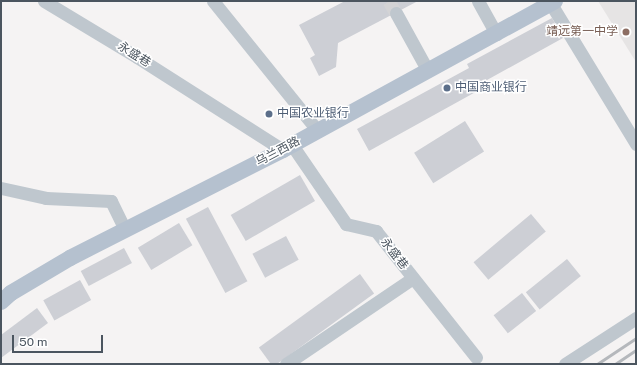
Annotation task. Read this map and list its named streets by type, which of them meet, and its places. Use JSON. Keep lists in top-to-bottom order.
{
  "streets": {
    "main road": ["乌兰西路"],
    "street": ["永盛巷"]
  },
  "crossings": [
    ["永盛巷", "乌兰西路"]
  ],
  "places": ["靖远第一中学", "中国商业银行", "中国农业银行"],
  "scale_bar": "50 m"
}
